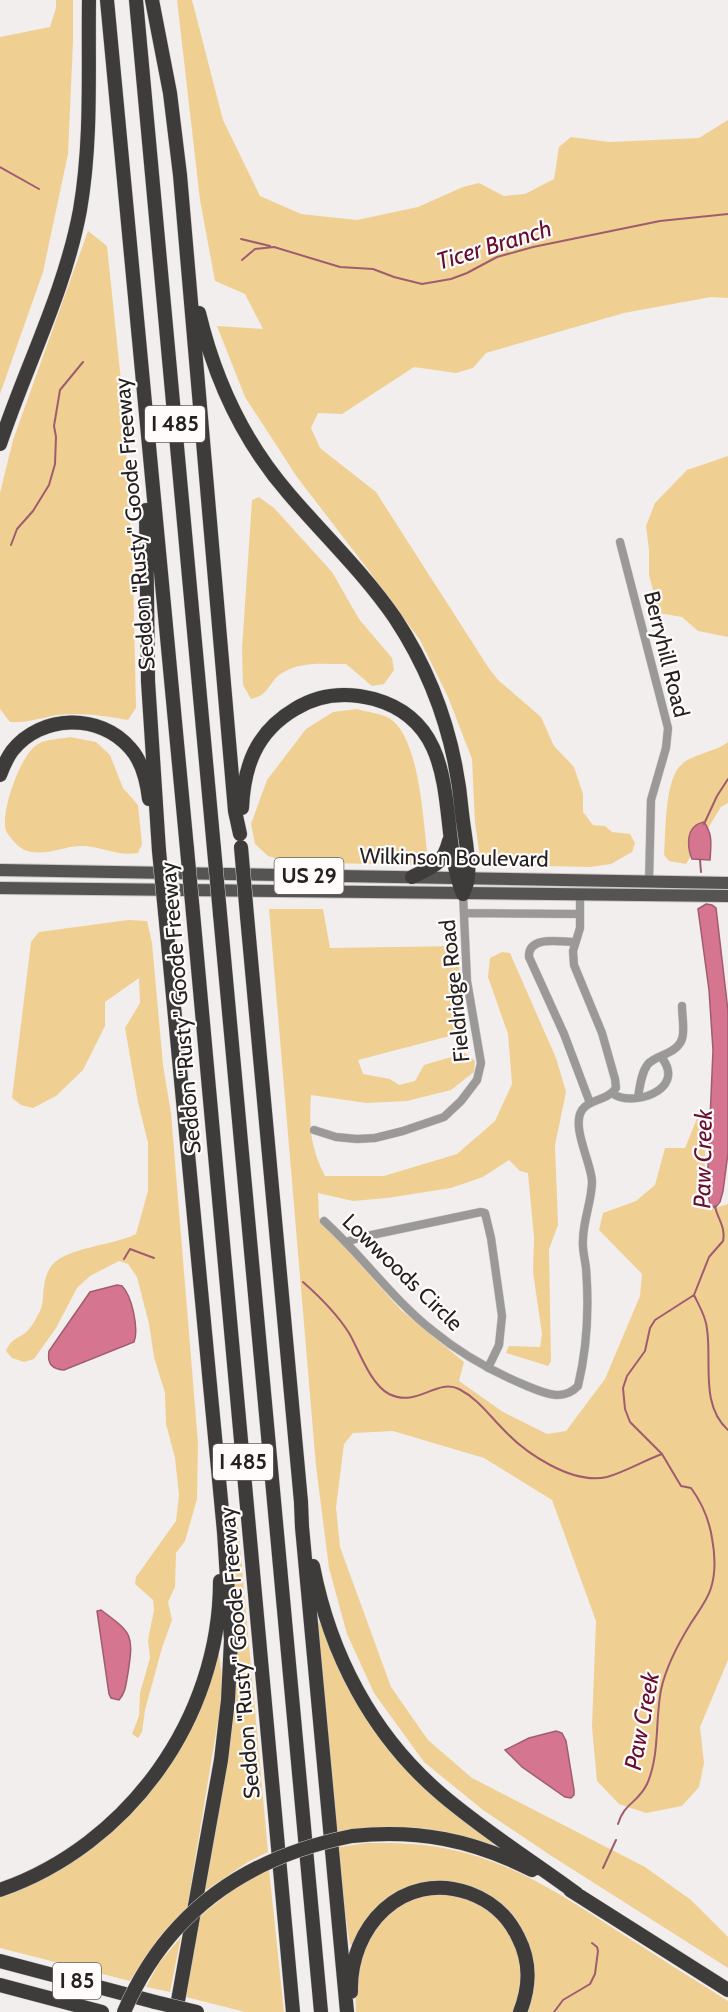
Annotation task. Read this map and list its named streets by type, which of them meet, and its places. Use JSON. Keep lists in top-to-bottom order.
{
  "streets": {
    "highway": ["I 485", "Seddon \"Rusty\" Goode Freeway", "I 85"],
    "main road": ["Wilkinson Boulevard", "US 29"],
    "street": ["Berryhill Road", "Fieldridge Road", "Lowwoods Circle"]
  },
  "crossings": [
    ["Berryhill Road", "Wilkinson Boulevard"],
    ["Wilkinson Boulevard", "Fieldridge Road"]
  ],
  "water": ["Ticer Branch", "Paw Creek"]
}
